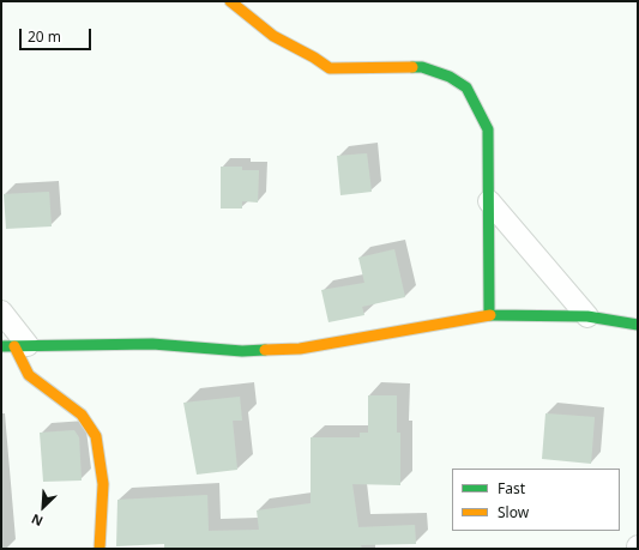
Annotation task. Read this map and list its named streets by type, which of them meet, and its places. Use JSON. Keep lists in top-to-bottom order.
{
  "legend": ["Fast", "Slow"],
  "scale_bar": "20 m",
  "north": "bottom left"
}
